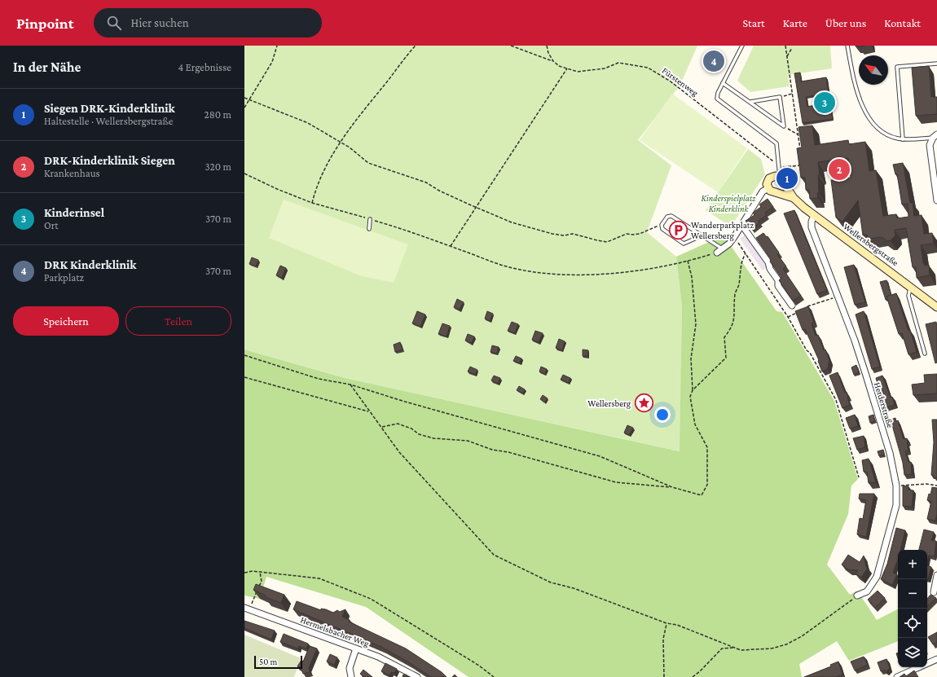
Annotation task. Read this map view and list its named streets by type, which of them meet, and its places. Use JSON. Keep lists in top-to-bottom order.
{
  "streets": {
    "street": ["Wellersbergstraße", "Herderstraße", "Hermelsbacher Weg"],
    "path": ["Fürstenweg"]
  },
  "crossings": [
    ["Wellersbergstraße", "Herderstraße"]
  ],
  "parks": ["Kinderspielplatz Kinderklink"],
  "places": {
    "parking": ["Wanderparkplatz Wellersberg"],
    "place": ["Wellersberg"]
  },
  "scale_bar": "50 m",
  "north": "top left",
  "page": {
    "header": "Pinpoint",
    "search": "Hier suchen",
    "nav": [
      "Start",
      "Karte",
      "Über uns",
      "Kontakt"
    ],
    "heading": ["In der Nähe", "4 Ergebnisse"],
    "pins": [
      "4",
      "3",
      "2",
      "1"
    ],
    "list": [
      {
        "mark": "1",
        "name": "Siegen DRK-Kinderklinik",
        "note": "Haltestelle · Wellersbergstraße",
        "value": "280 m"
      },
      {
        "mark": "2",
        "name": "DRK-Kinderklinik Siegen",
        "note": "Krankenhaus",
        "value": "320 m"
      },
      {
        "mark": "3",
        "name": "Kinderinsel",
        "note": "Ort",
        "value": "370 m"
      },
      {
        "mark": "4",
        "name": "DRK Kinderklinik",
        "note": "Parkplatz",
        "value": "370 m"
      }
    ],
    "buttons": ["Speichern", "Teilen"],
    "map_buttons": ["+", "−"],
    "scale": "50 m"
  }
}
